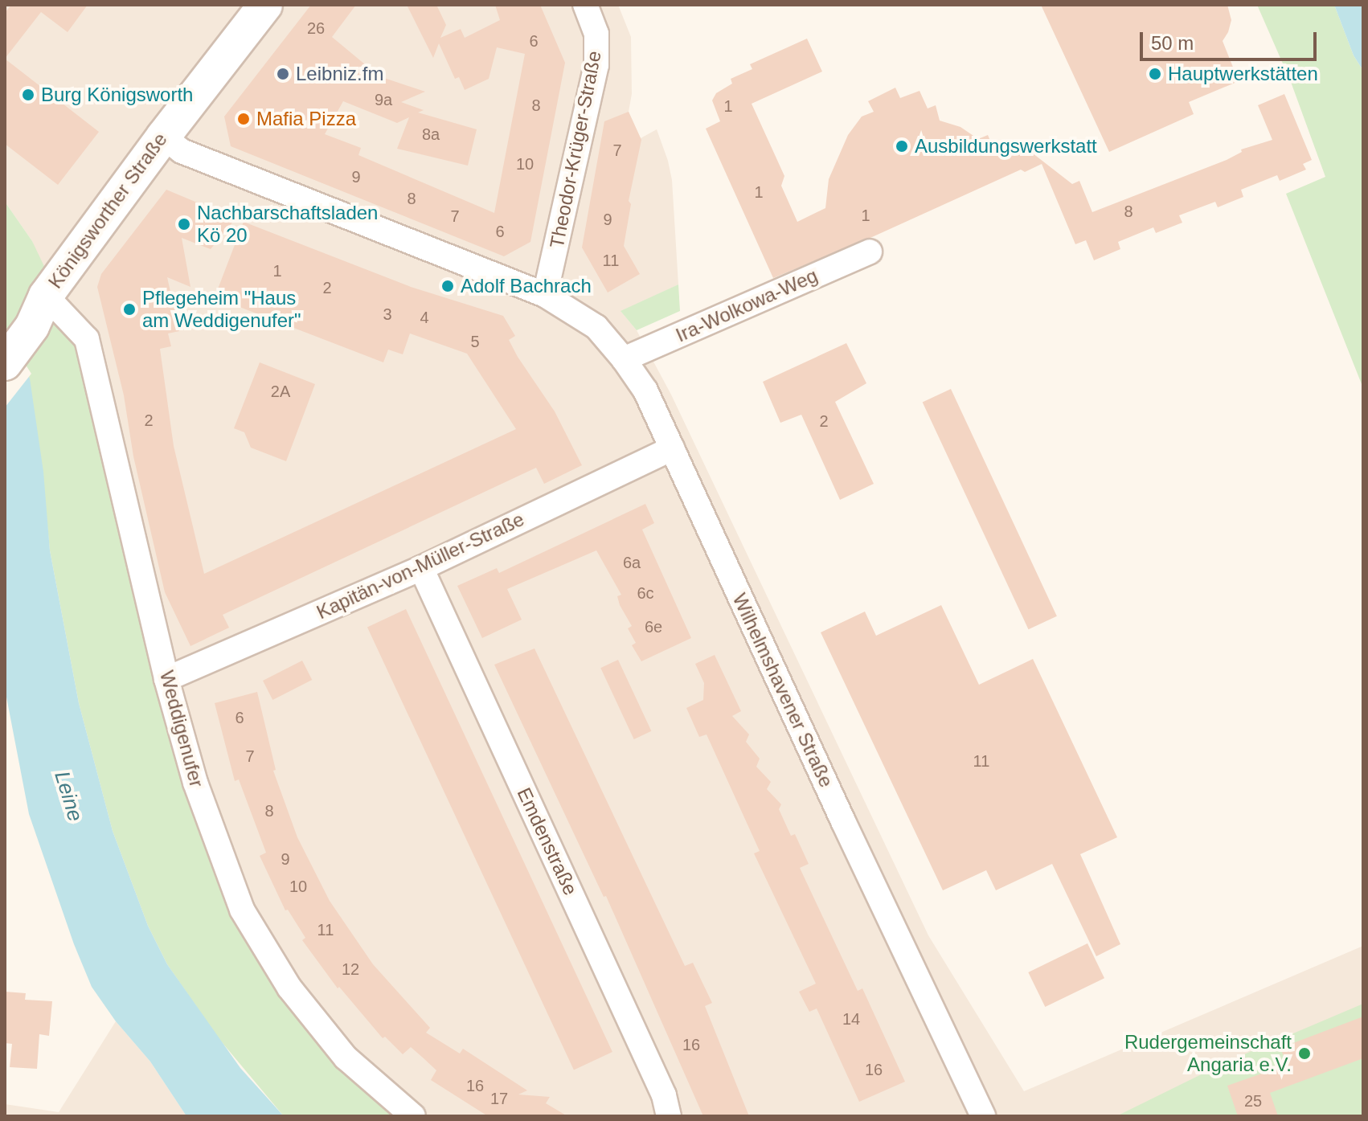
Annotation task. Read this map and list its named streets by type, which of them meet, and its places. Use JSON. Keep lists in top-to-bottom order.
{
  "streets": {
    "street": [
      "Theodor-Krüger-Straße",
      "Königsworther Straße",
      "Ira-Wolkowa-Weg",
      "Kapitän-von-Müller-Straße",
      "Wilhelmshavener Straße",
      "Weddigenufer",
      "Emdenstraße"
    ]
  },
  "crossings": [
    ["Theodor-Krüger-Straße", "Wilhelmshavener Straße"],
    ["Königsworther Straße", "Wilhelmshavener Straße"],
    ["Königsworther Straße", "Weddigenufer"],
    ["Ira-Wolkowa-Weg", "Wilhelmshavener Straße"],
    ["Kapitän-von-Müller-Straße", "Wilhelmshavener Straße"],
    ["Kapitän-von-Müller-Straße", "Weddigenufer"],
    ["Kapitän-von-Müller-Straße", "Emdenstraße"]
  ],
  "water": ["Leine"],
  "places": [
    "Leibniz.fm",
    "Hauptwerkstätten",
    "Burg Königsworth",
    "Mafia Pizza",
    "Ausbildungswerkstatt",
    "Nachbarschaftsladen Kö 20",
    "Adolf Bachrach",
    "Pflegeheim \"Haus am Weddigenufer\"",
    "Rudergemeinschaft Angaria e.V."
  ],
  "house_numbers": [
    "26",
    "6",
    "9a",
    "8",
    "1",
    "8a",
    "7",
    "10",
    "9",
    "1",
    "8",
    "8",
    "1",
    "7",
    "9",
    "6",
    "11",
    "1",
    "2",
    "3",
    "4",
    "5",
    "2A",
    "2",
    "2",
    "6a",
    "6c",
    "6e",
    "6",
    "7",
    "11",
    "8",
    "9",
    "10",
    "11",
    "12",
    "14",
    "16",
    "16",
    "16",
    "17",
    "25"
  ],
  "scale_bar": "50 m"
}
